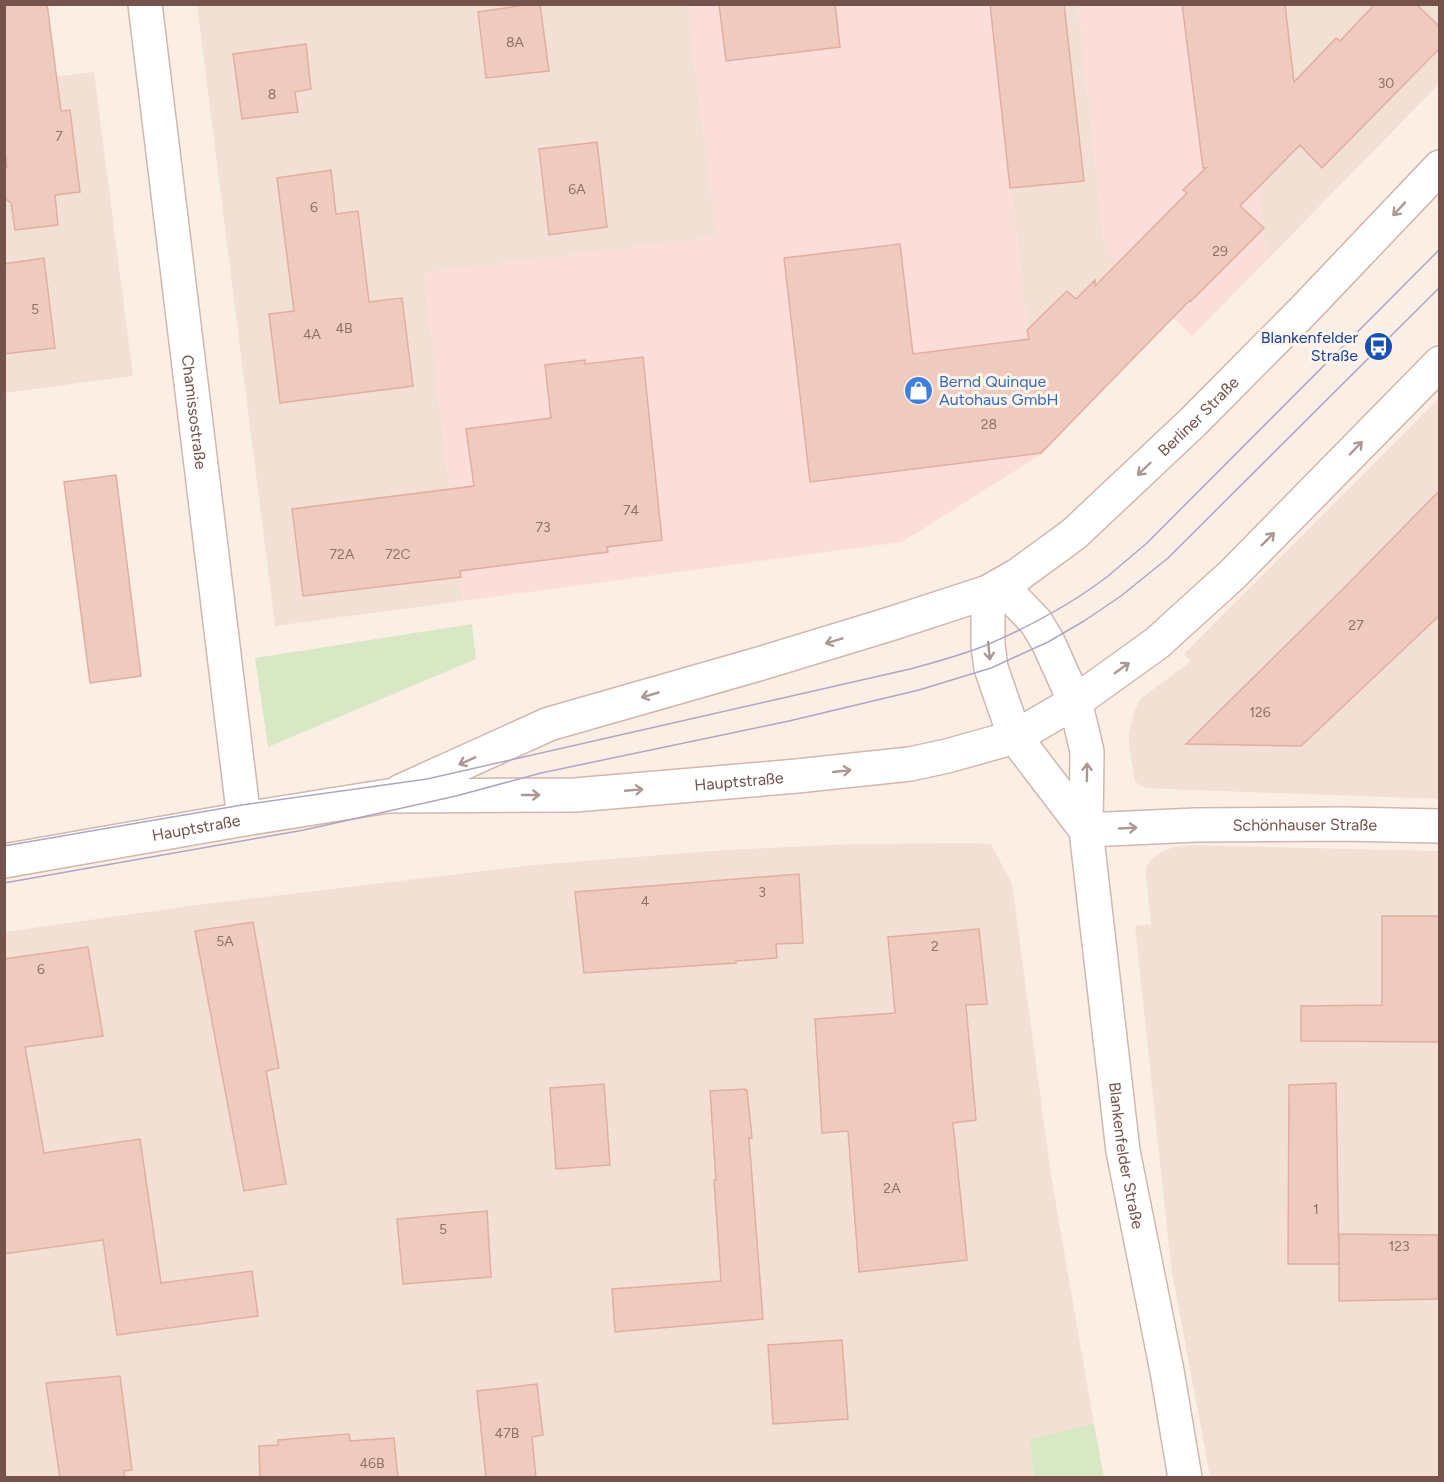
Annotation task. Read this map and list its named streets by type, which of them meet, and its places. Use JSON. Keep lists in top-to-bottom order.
{
  "streets": {
    "main road": [
      "Chamissostraße",
      "Berliner Straße",
      "Hauptstraße",
      "Schönhauser Straße",
      "Blankenfelder Straße"
    ]
  },
  "crossings": [
    ["Chamissostraße", "Hauptstraße"],
    ["Berliner Straße", "Hauptstraße"],
    ["Berliner Straße", "Blankenfelder Straße"],
    ["Hauptstraße", "Blankenfelder Straße"],
    ["Schönhauser Straße", "Blankenfelder Straße"]
  ],
  "one_way": ["Schönhauser Straße"],
  "places": {
    "bus stop": ["Blankenfelder Straße"],
    "shop": ["Bernd Quinque Autohaus GmbH"]
  },
  "house_numbers": [
    "8A",
    "30",
    "8",
    "7",
    "6A",
    "6",
    "29",
    "5",
    "4B",
    "4A",
    "28",
    "74",
    "73",
    "72A",
    "72C",
    "27",
    "126",
    "3",
    "4",
    "5A",
    "2",
    "6",
    "2A",
    "1",
    "5",
    "123",
    "47B",
    "46B"
  ]
}
